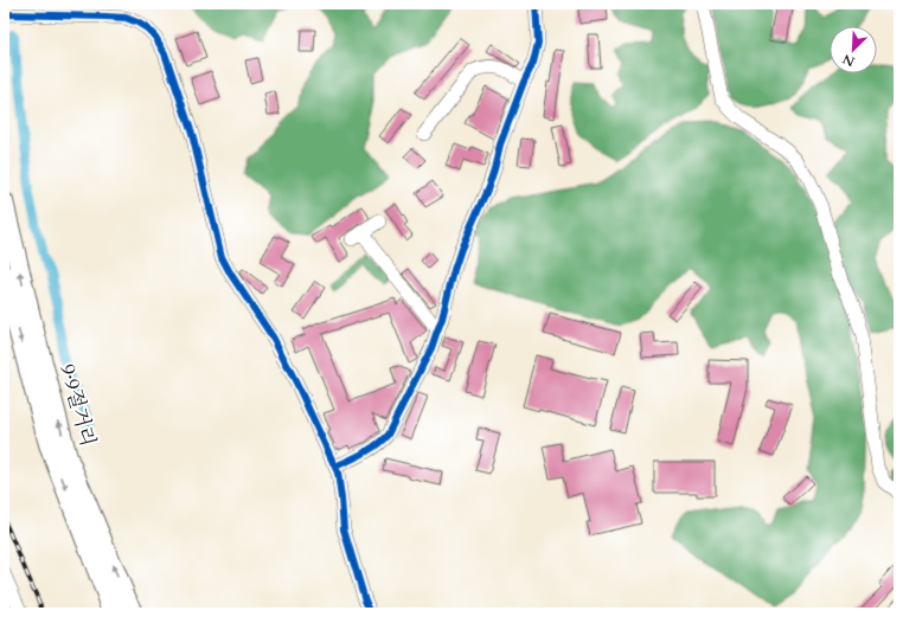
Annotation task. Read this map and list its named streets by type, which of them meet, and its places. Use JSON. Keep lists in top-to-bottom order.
{
  "streets": {
    "highway": ["9·9절거리"]
  },
  "north": "bottom left"
}
